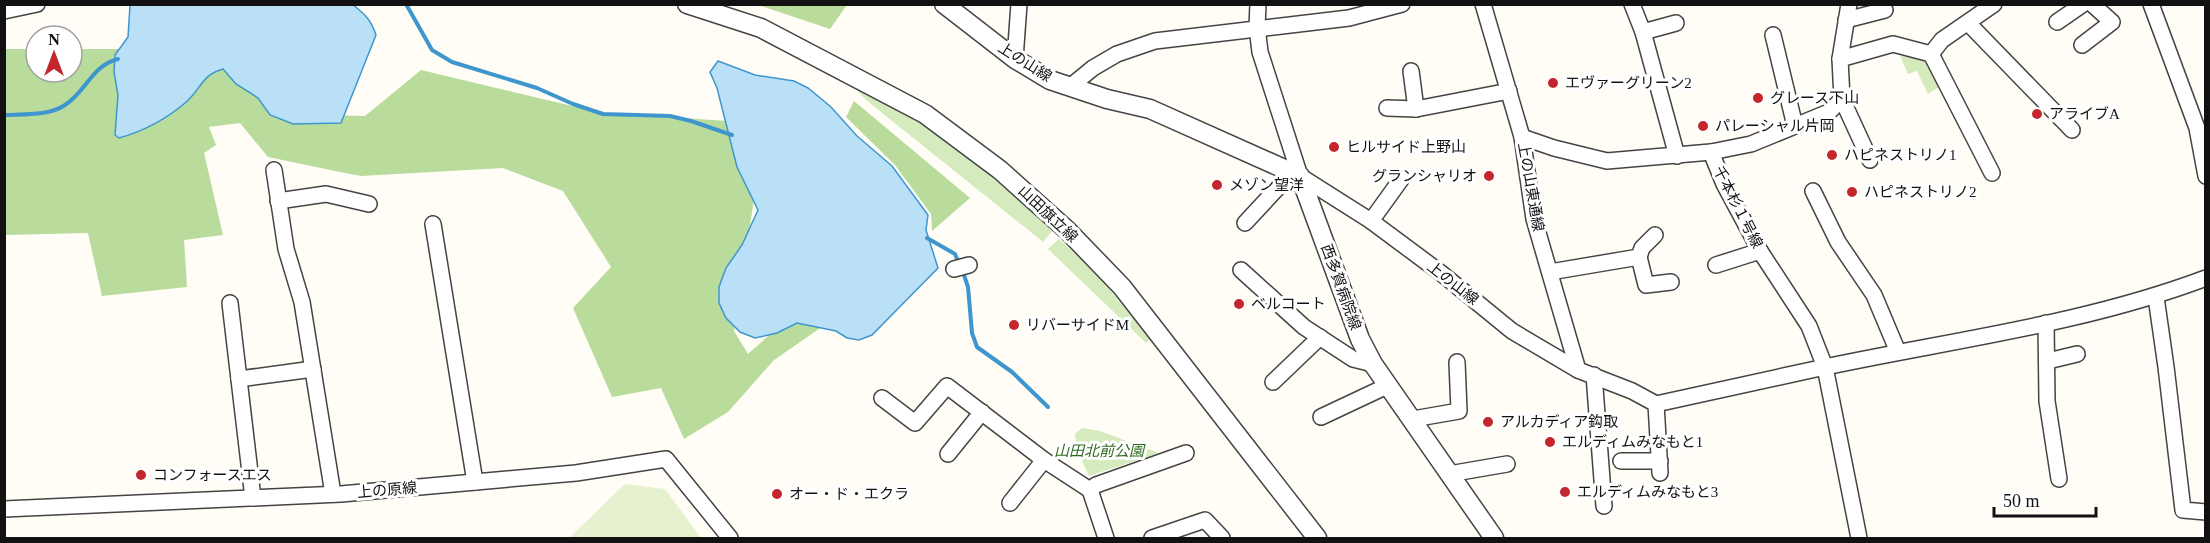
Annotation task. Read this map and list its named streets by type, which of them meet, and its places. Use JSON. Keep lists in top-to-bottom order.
{
  "streets": {
    "street": [
      "上の山線",
      "上の山東通線",
      "千本杉１号線",
      "山田旗立線",
      "西多賀病院線",
      "上の原線"
    ]
  },
  "crossings": [
    ["上の山線", "上の山東通線"],
    ["上の山線", "西多賀病院線"],
    ["上の山東通線", "千本杉１号線"]
  ],
  "parks": ["山田北前公園"],
  "places": [
    "エヴァーグリーン2",
    "グレース下山",
    "アライブA",
    "パレーシャル片岡",
    "ヒルサイド上野山",
    "ハピネストリノ1",
    "グランシャリオ",
    "メゾン望洋",
    "ハピネストリノ2",
    "ベルコート",
    "リバーサイドM",
    "アルカディア鈎取",
    "エルディムみなもと1",
    "コンフォースエス",
    "エルディムみなもと3",
    "オー・ド・エクラ"
  ],
  "scale_bar": "50 m",
  "north": "top"
}
